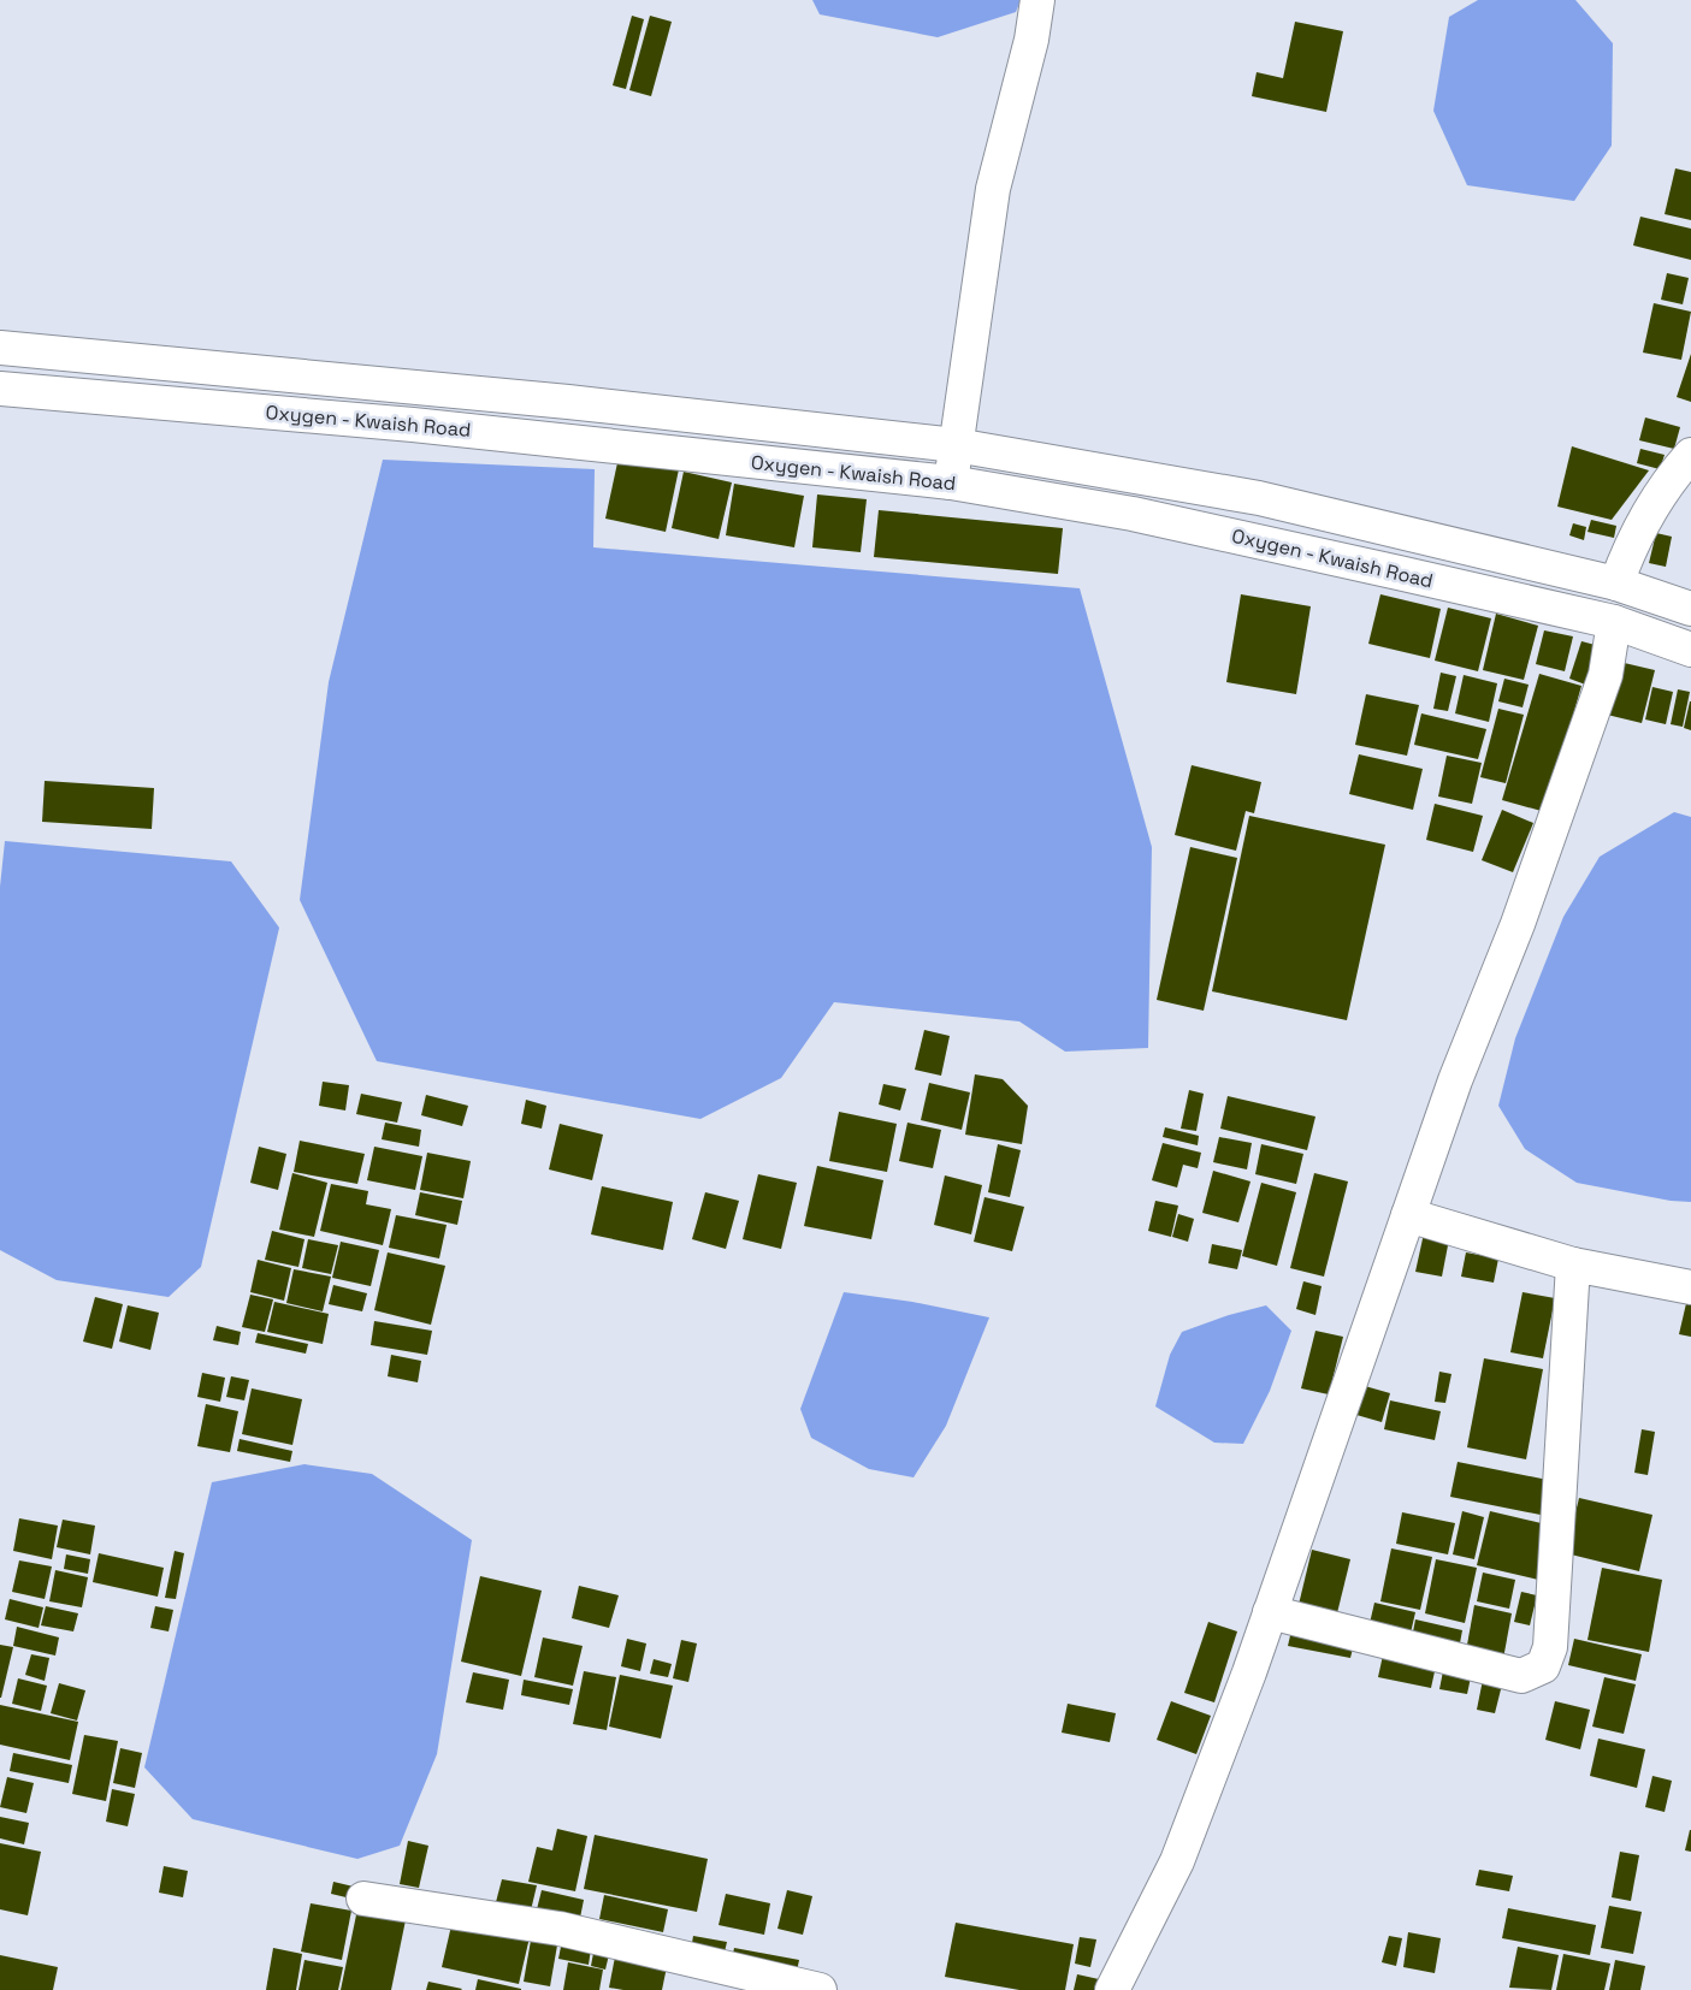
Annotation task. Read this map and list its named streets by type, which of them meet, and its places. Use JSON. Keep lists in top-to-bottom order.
{
  "streets": {
    "street": ["Oxygen - Kwaish Road"]
  }
}
